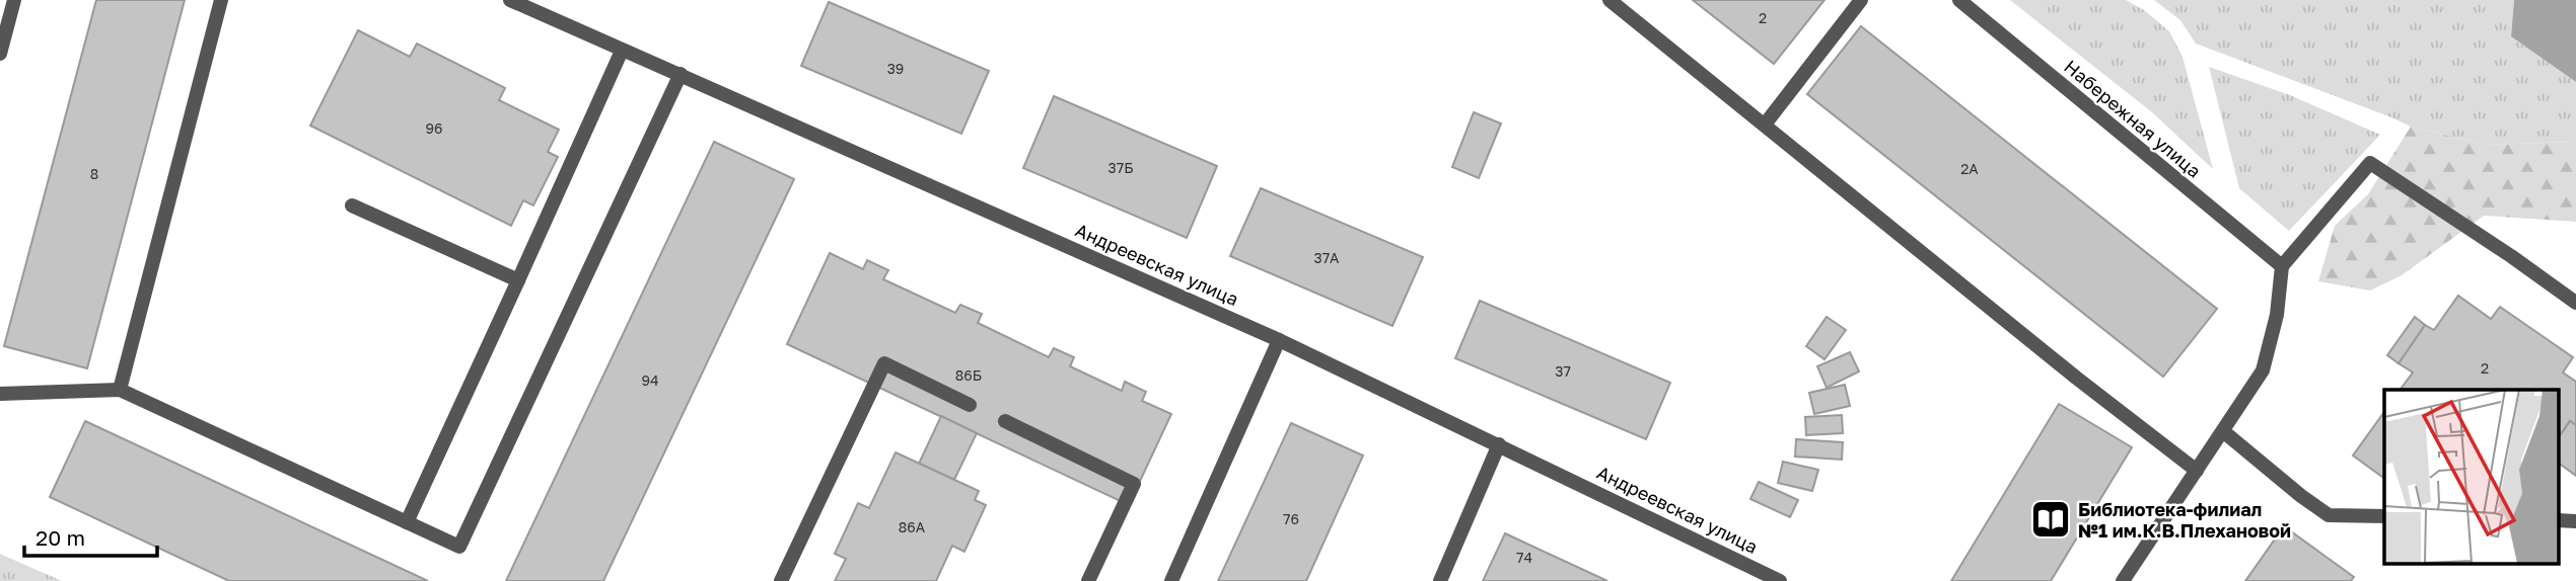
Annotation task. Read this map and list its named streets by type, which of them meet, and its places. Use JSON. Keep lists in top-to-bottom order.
{
  "streets": {
    "street": ["Набережная улица", "Андреевская улица"]
  },
  "places": {
    "library": ["Библиотека-филиал №1 им.К.В.Плехановой"]
  },
  "house_numbers": [
    "2",
    "39",
    "96",
    "37Б",
    "2А",
    "8",
    "37А",
    "2",
    "37",
    "86Б",
    "94",
    "76",
    "86А",
    "74"
  ],
  "scale_bar": "20 m"
}
